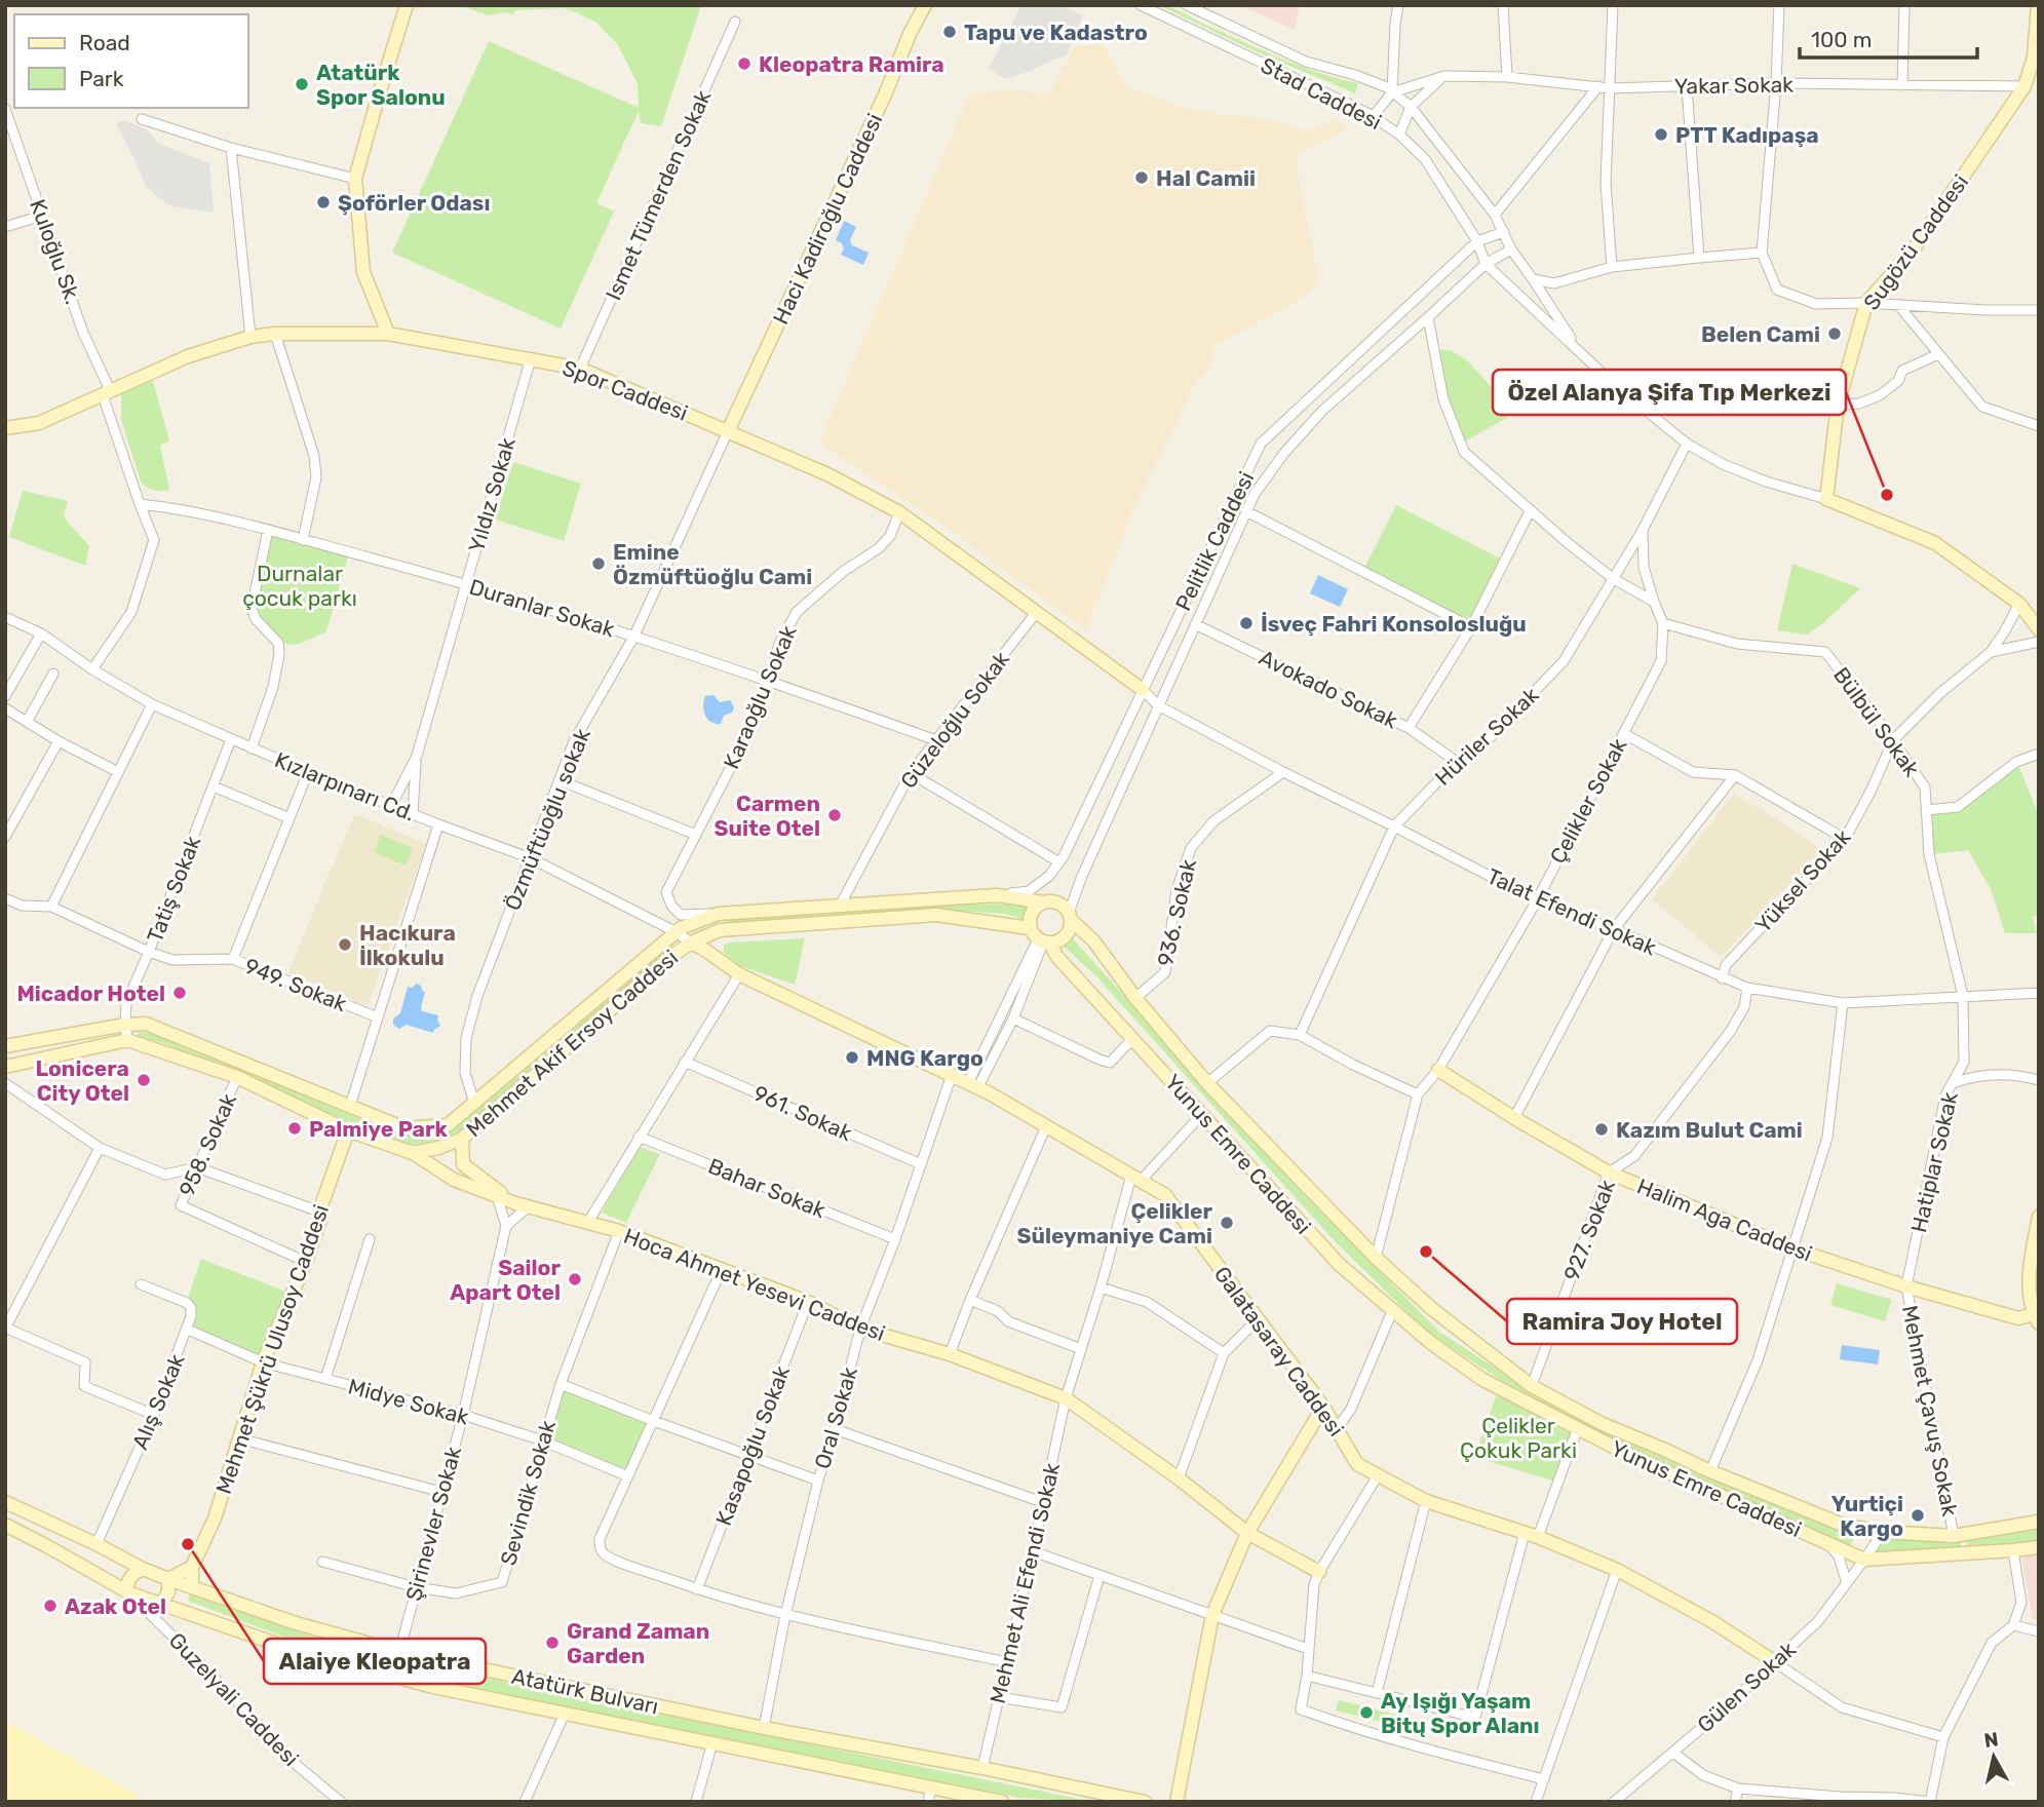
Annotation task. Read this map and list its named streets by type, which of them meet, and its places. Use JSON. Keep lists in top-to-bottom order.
{
  "streets": {
    "street": [
      "Yakar Sokak",
      "Stad Caddesi",
      "Ismet Tümerden Sokak",
      "Haci Kadiroğlu Caddesi",
      "Sugözü Caddesi",
      "Kuloğlu Sk.",
      "Spor Caddesi",
      "Yıldız Sokak",
      "Pelitlik Caddesi",
      "Duranlar Sokak",
      "Avokado Sokak",
      "Karaoğlu Sokak",
      "Güzeloğlu Sokak",
      "Bülbül Sokak",
      "Hüriler Sokak",
      "Kızlarpınarı Cd.",
      "Çelikler Sokak",
      "Özmüftüoğlu sokak",
      "Yüksel Sokak",
      "Tatiş Sokak",
      "Talat Efendi Sokak",
      "936. Sokak",
      "949. Sokak",
      "Mehmet Akif Ersoy Caddesi",
      "961. Sokak",
      "958. Sokak",
      "Yunus Emre Caddesi",
      "Hatiplar Sokak",
      "Bahar Sokak",
      "Halim Aga Caddesi",
      "927. Sokak",
      "Hoca Ahmet Yesevi Caddesi",
      "Mehmet Şükrü Ulusoy Caddesi",
      "Galatasaray Caddesi",
      "Alış Sokak",
      "Midye Sokak",
      "Mehmet Çavuş Sokak",
      "Oral Sokak",
      "Kasapoğlu Sokak",
      "Sevindik Sokak",
      "Şirinevler Sokak",
      "Mehmet Ali Efendi Sokak",
      "Gülen Sokak",
      "Atatürk Bulvarı",
      "Guzelyali Caddesi"
    ]
  },
  "crossings": [
    ["Yakar Sokak", "Stad Caddesi"],
    ["Yakar Sokak", "Sugözü Caddesi"],
    ["Stad Caddesi", "Sugözü Caddesi"],
    ["Stad Caddesi", "Pelitlik Caddesi"],
    ["Stad Caddesi", "Hüriler Sokak"],
    ["Ismet Tümerden Sokak", "Spor Caddesi"],
    ["Haci Kadiroğlu Caddesi", "Spor Caddesi"],
    ["Haci Kadiroğlu Caddesi", "Özmüftüoğlu sokak"],
    ["Kuloğlu Sk.", "Spor Caddesi"],
    ["Kuloğlu Sk.", "Duranlar Sokak"],
    ["Kuloğlu Sk.", "Kızlarpınarı Cd."],
    ["Spor Caddesi", "Yıldız Sokak"],
    ["Spor Caddesi", "Pelitlik Caddesi"],
    ["Spor Caddesi", "Karaoğlu Sokak"],
    ["Spor Caddesi", "Güzeloğlu Sokak"],
    ["Spor Caddesi", "Özmüftüoğlu sokak"],
    ["Spor Caddesi", "Talat Efendi Sokak"],
    ["Yıldız Sokak", "Duranlar Sokak"],
    ["Pelitlik Caddesi", "Avokado Sokak"],
    ["Pelitlik Caddesi", "Talat Efendi Sokak"],
    ["Pelitlik Caddesi", "Mehmet Akif Ersoy Caddesi"],
    ["Pelitlik Caddesi", "Yunus Emre Caddesi"],
    ["Duranlar Sokak", "Karaoğlu Sokak"],
    ["Duranlar Sokak", "Güzeloğlu Sokak"],
    ["Duranlar Sokak", "Özmüftüoğlu sokak"],
    ["Avokado Sokak", "Hüriler Sokak"],
    ["Karaoğlu Sokak", "Mehmet Akif Ersoy Caddesi"],
    ["Güzeloğlu Sokak", "Mehmet Akif Ersoy Caddesi"],
    ["Bülbül Sokak", "Çelikler Sokak"],
    ["Bülbül Sokak", "Yüksel Sokak"],
    ["Bülbül Sokak", "Talat Efendi Sokak"],
    ["Bülbül Sokak", "Hatiplar Sokak"],
    ["Hüriler Sokak", "Çelikler Sokak"],
    ["Hüriler Sokak", "Talat Efendi Sokak"],
    ["Kızlarpınarı Cd.", "Özmüftüoğlu sokak"],
    ["Kızlarpınarı Cd.", "Tatiş Sokak"],
    ["Kızlarpınarı Cd.", "Mehmet Akif Ersoy Caddesi"],
    ["Kızlarpınarı Cd.", "Galatasaray Caddesi"],
    ["Çelikler Sokak", "Talat Efendi Sokak"],
    ["Çelikler Sokak", "Yunus Emre Caddesi"],
    ["Çelikler Sokak", "Halim Aga Caddesi"],
    ["Özmüftüoğlu sokak", "Mehmet Akif Ersoy Caddesi"],
    ["Yüksel Sokak", "Talat Efendi Sokak"],
    ["Tatiş Sokak", "949. Sokak"],
    ["Tatiş Sokak", "Mehmet Akif Ersoy Caddesi"],
    ["Talat Efendi Sokak", "936. Sokak"],
    ["Talat Efendi Sokak", "Hatiplar Sokak"],
    ["Talat Efendi Sokak", "927. Sokak"],
    ["936. Sokak", "Yunus Emre Caddesi"],
    ["Mehmet Akif Ersoy Caddesi", "Yunus Emre Caddesi"],
    ["Mehmet Akif Ersoy Caddesi", "Hoca Ahmet Yesevi Caddesi"],
    ["Mehmet Akif Ersoy Caddesi", "Galatasaray Caddesi"],
    ["961. Sokak", "Oral Sokak"],
    ["958. Sokak", "Mehmet Şükrü Ulusoy Caddesi"],
    ["Yunus Emre Caddesi", "927. Sokak"],
    ["Yunus Emre Caddesi", "Mehmet Çavuş Sokak"],
    ["Yunus Emre Caddesi", "Gülen Sokak"],
    ["Hatiplar Sokak", "Halim Aga Caddesi"],
    ["Hatiplar Sokak", "Mehmet Çavuş Sokak"],
    ["Bahar Sokak", "Oral Sokak"],
    ["Halim Aga Caddesi", "927. Sokak"],
    ["Halim Aga Caddesi", "Mehmet Çavuş Sokak"],
    ["Hoca Ahmet Yesevi Caddesi", "Oral Sokak"],
    ["Hoca Ahmet Yesevi Caddesi", "Kasapoğlu Sokak"],
    ["Hoca Ahmet Yesevi Caddesi", "Sevindik Sokak"],
    ["Hoca Ahmet Yesevi Caddesi", "Mehmet Ali Efendi Sokak"],
    ["Mehmet Şükrü Ulusoy Caddesi", "Midye Sokak"],
    ["Mehmet Şükrü Ulusoy Caddesi", "Atatürk Bulvarı"],
    ["Galatasaray Caddesi", "Oral Sokak"],
    ["Galatasaray Caddesi", "Mehmet Ali Efendi Sokak"],
    ["Galatasaray Caddesi", "Gülen Sokak"],
    ["Alış Sokak", "Midye Sokak"],
    ["Alış Sokak", "Atatürk Bulvarı"],
    ["Midye Sokak", "Sevindik Sokak"],
    ["Midye Sokak", "Şirinevler Sokak"],
    ["Oral Sokak", "Atatürk Bulvarı"],
    ["Sevindik Sokak", "Şirinevler Sokak"],
    ["Şirinevler Sokak", "Atatürk Bulvarı"],
    ["Mehmet Ali Efendi Sokak", "Atatürk Bulvarı"],
    ["Atatürk Bulvarı", "Guzelyali Caddesi"]
  ],
  "parks": ["Durnalar çocuk parkı", "Çelikler Çokuk Parki"],
  "places": [
    "Tapu ve Kadastro",
    "Kleopatra Ramira",
    "Atatürk Spor Salonu",
    "PTT Kadıpaşa",
    "Hal Camii",
    "Şoförler Odası",
    "Belen Cami",
    "Özel Alanya Şifa Tıp Merkezi",
    "Emine Özmüftüoğlu Cami",
    "İsveç Fahri Konsolosluğu",
    "Carmen Suite Otel",
    "Hacıkura İlkokulu",
    "Micador Hotel",
    "MNG Kargo",
    "Lonicera City Otel",
    "Palmiye Park",
    "Kazım Bulut Cami",
    "Çelikler Süleymaniye Cami",
    "Ramira Joy Hotel",
    "Sailor Apart Otel",
    "Yurtiçi Kargo",
    "Alaiye Kleopatra",
    "Azak Otel",
    "Grand Zaman Garden",
    "Ay Işığı Yaşam Bitų Spor Alanı"
  ],
  "legend": ["Road", "Park"],
  "scale_bar": "100 m",
  "north": "top"
}
